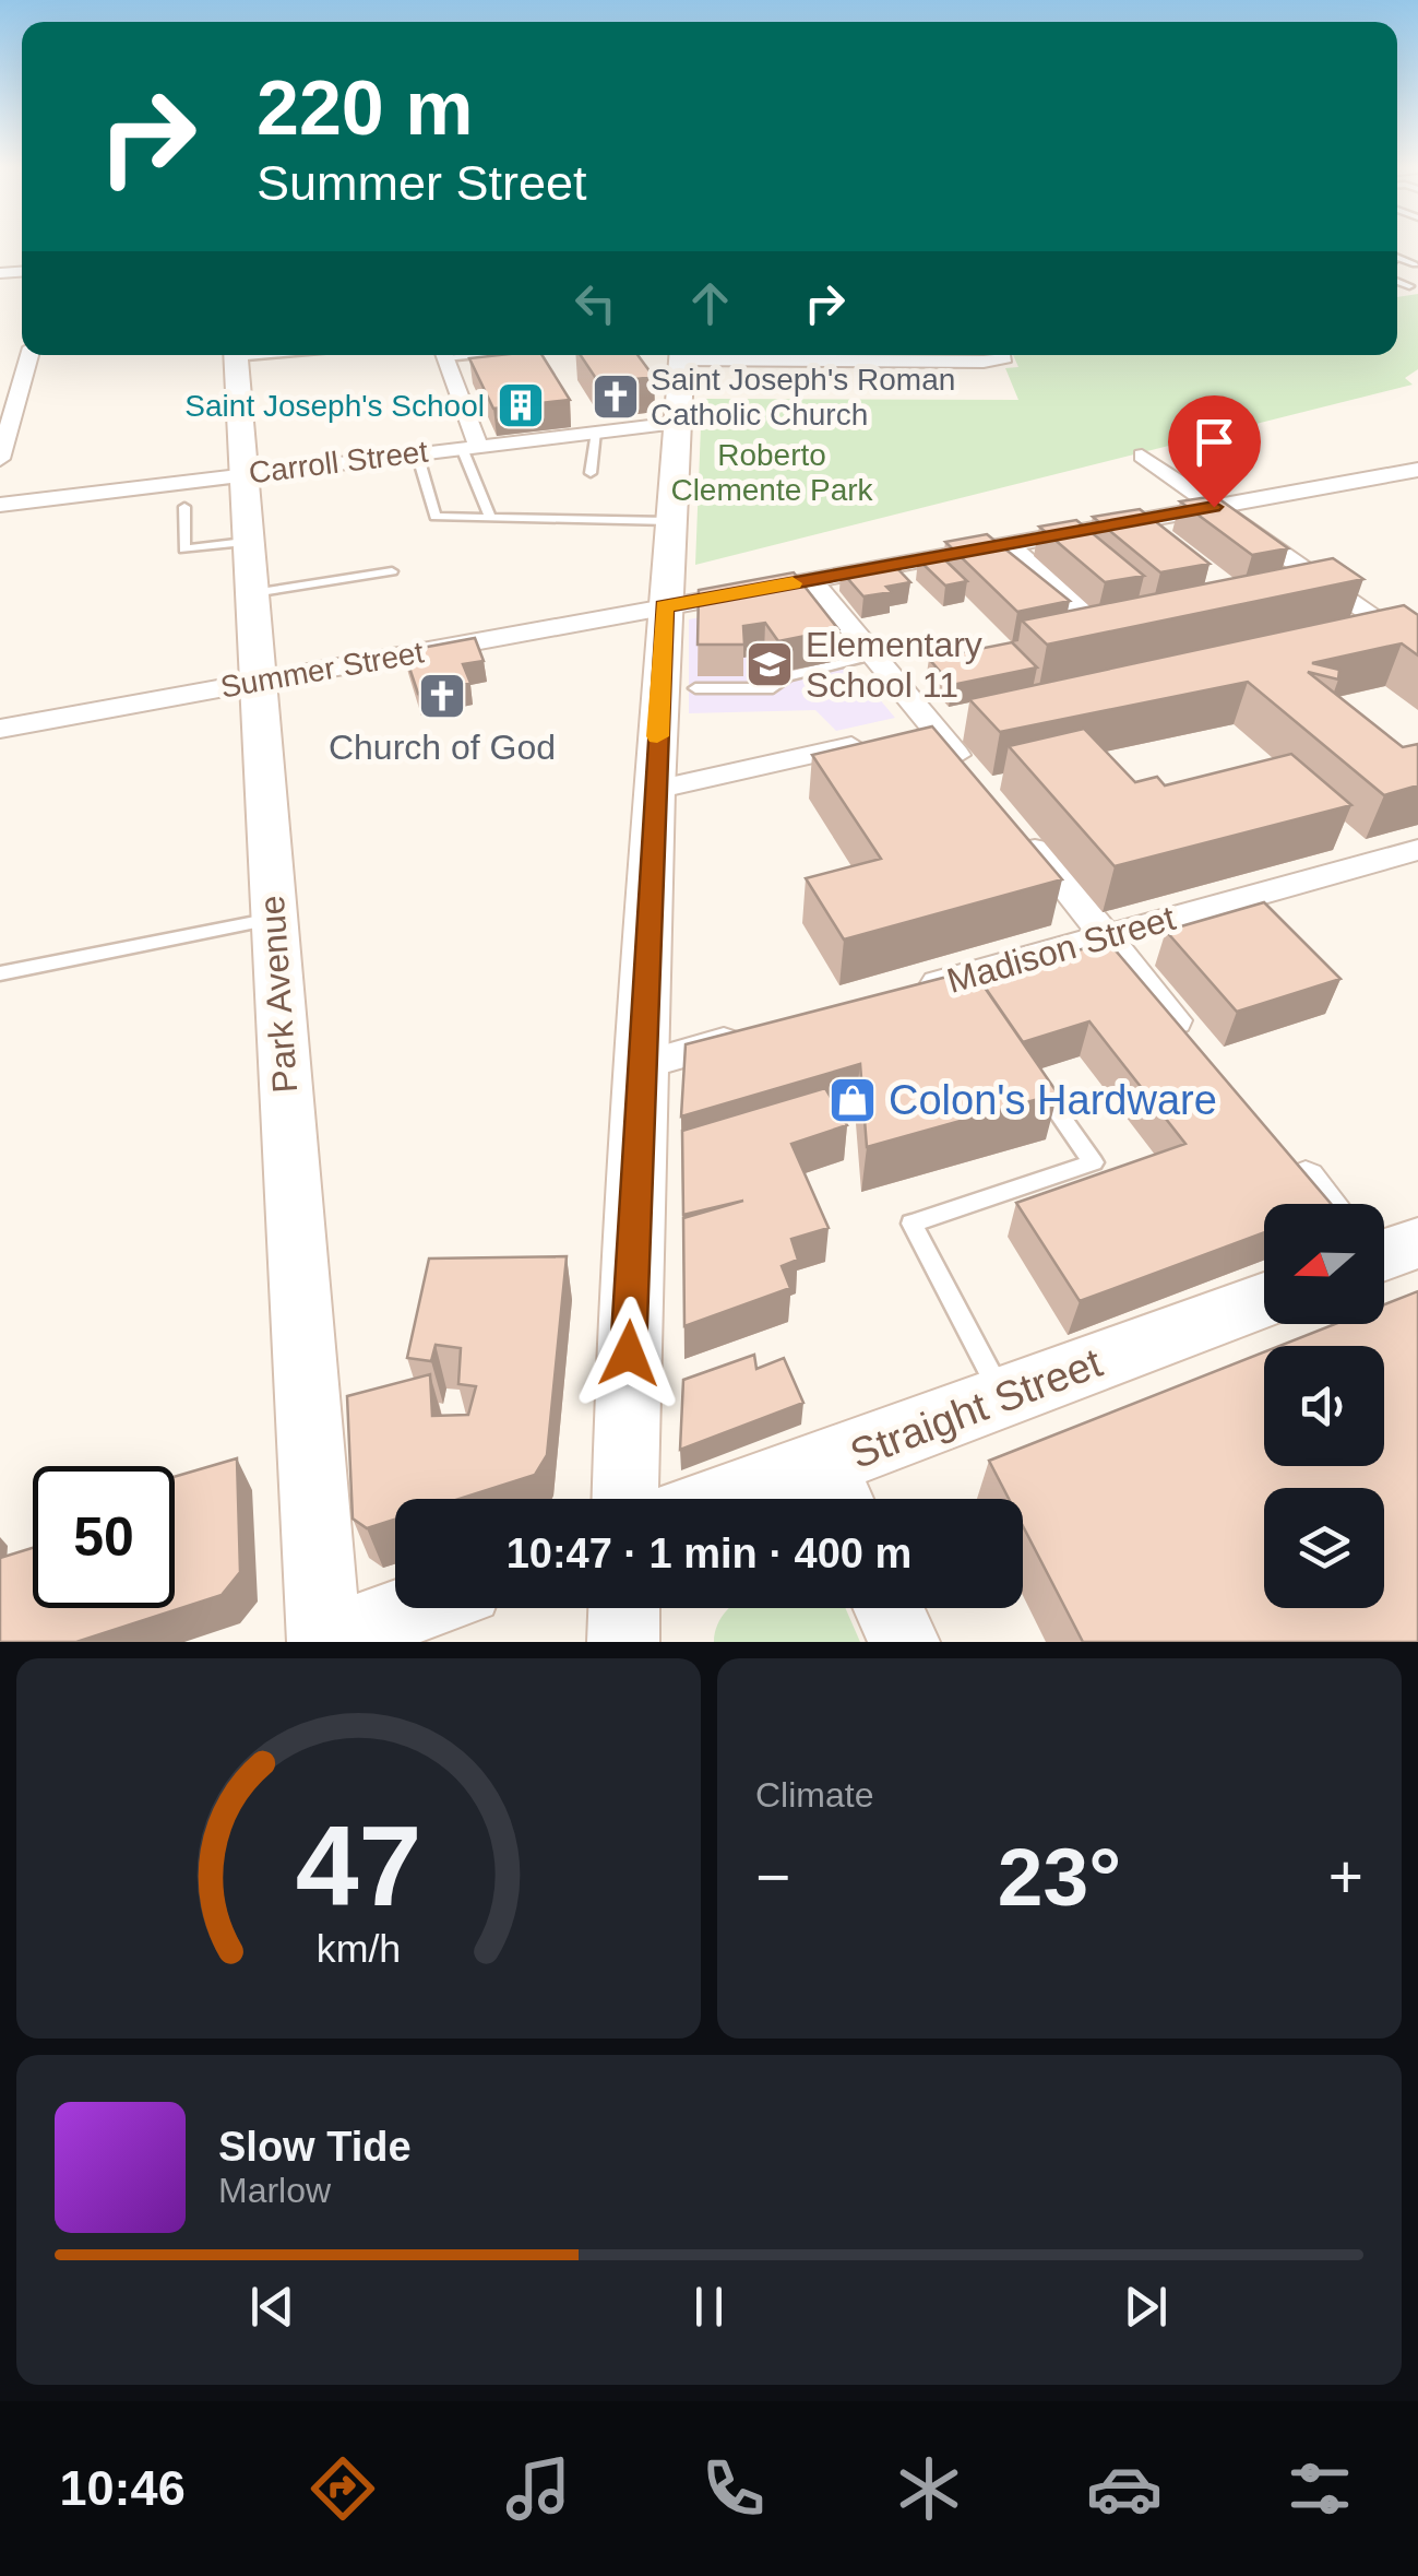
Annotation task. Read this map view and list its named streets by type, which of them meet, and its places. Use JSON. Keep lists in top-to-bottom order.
{
  "streets": {
    "main road": ["Park Avenue", "Straight Street"],
    "street": ["Carroll Street", "Summer Street", "Madison Street"]
  },
  "crossings": [
    ["Carroll Street", "Park Avenue"],
    ["Summer Street", "Park Avenue"]
  ],
  "parks": ["Roberto Clemente Park"],
  "places": {
    "church": ["Saint Joseph's Roman Catholic Church", "Church of God"],
    "building": ["Saint Joseph's School"],
    "school or university": ["Elementary School 11"],
    "shop": ["Colon's Hardware"]
  },
  "north": "left",
  "page": {
    "turn": ["220 m", "Summer Street"],
    "limit": "50",
    "trip": "10:47 · 1 min · 400 m",
    "tile": "Climate",
    "heat": ["−", "23°", "+"],
    "song": ["Slow Tide", "Marlow"],
    "tabs": "10:46",
    "gauge": ["47", "km/h"]
  }
}
